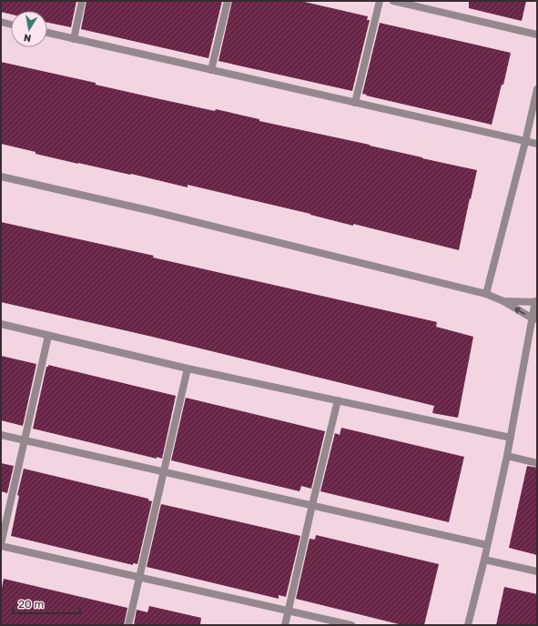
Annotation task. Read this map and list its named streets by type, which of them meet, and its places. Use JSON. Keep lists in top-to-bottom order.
{
  "scale_bar": "20 m",
  "north": "bottom"
}
